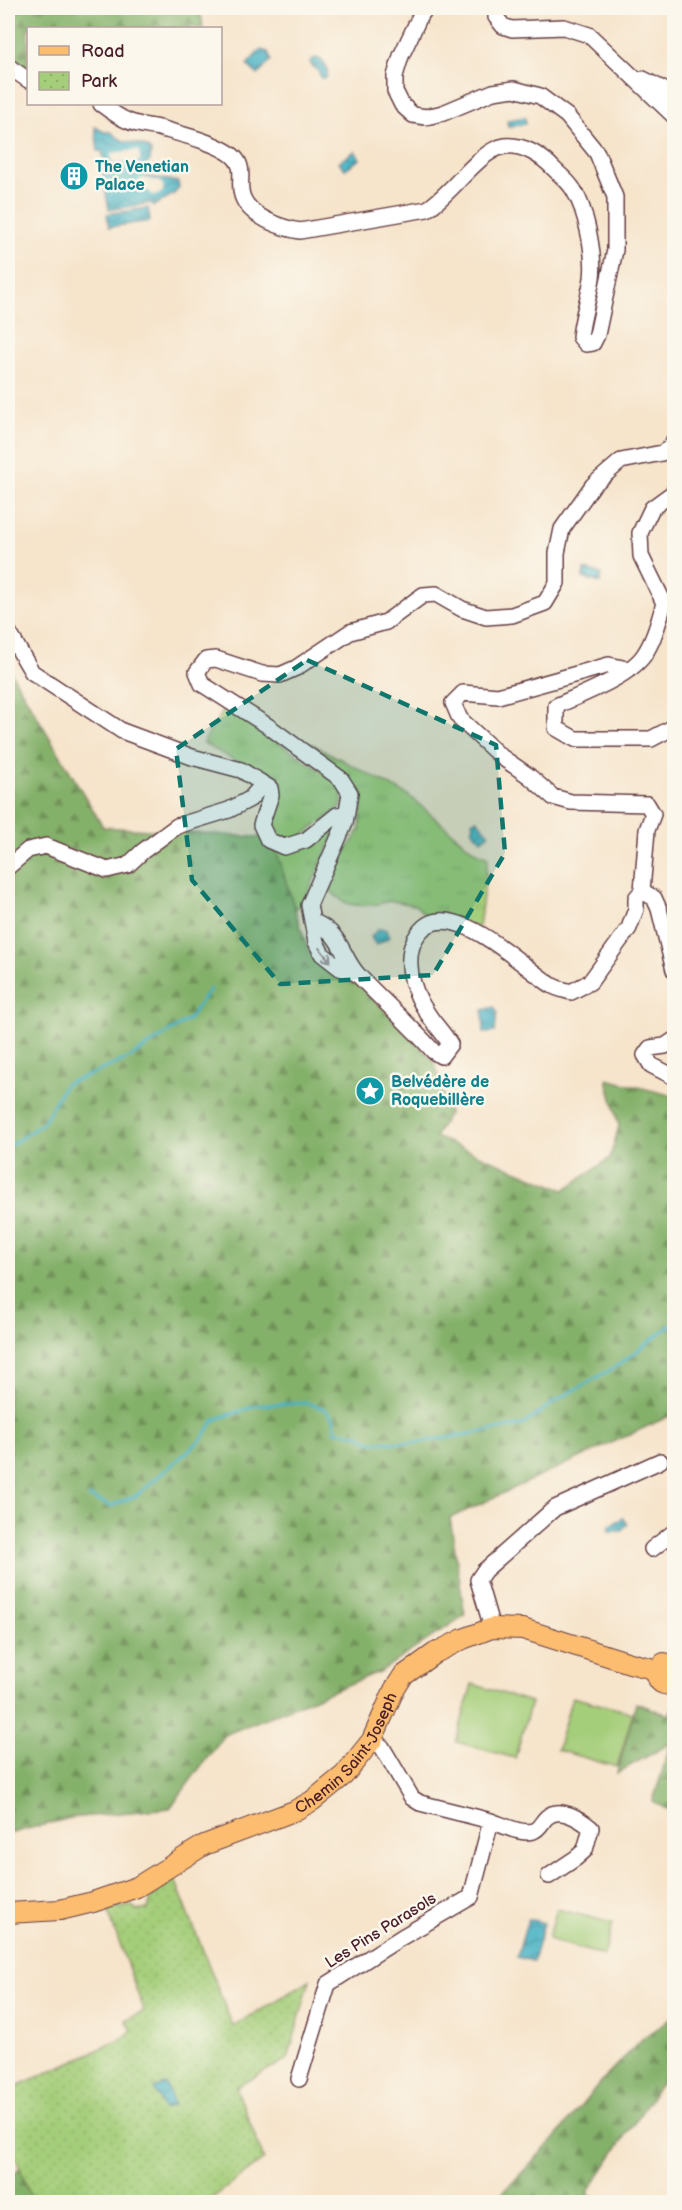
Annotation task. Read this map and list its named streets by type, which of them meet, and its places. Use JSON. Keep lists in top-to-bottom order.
{
  "streets": {
    "main road": ["Chemin Saint-Joseph"],
    "street": ["Les Pins Parasols"]
  },
  "places": {
    "building": ["The Venetian Palace"],
    "place": ["Belvédère de Roquebillère"]
  },
  "legend": ["Road", "Park"]
}
